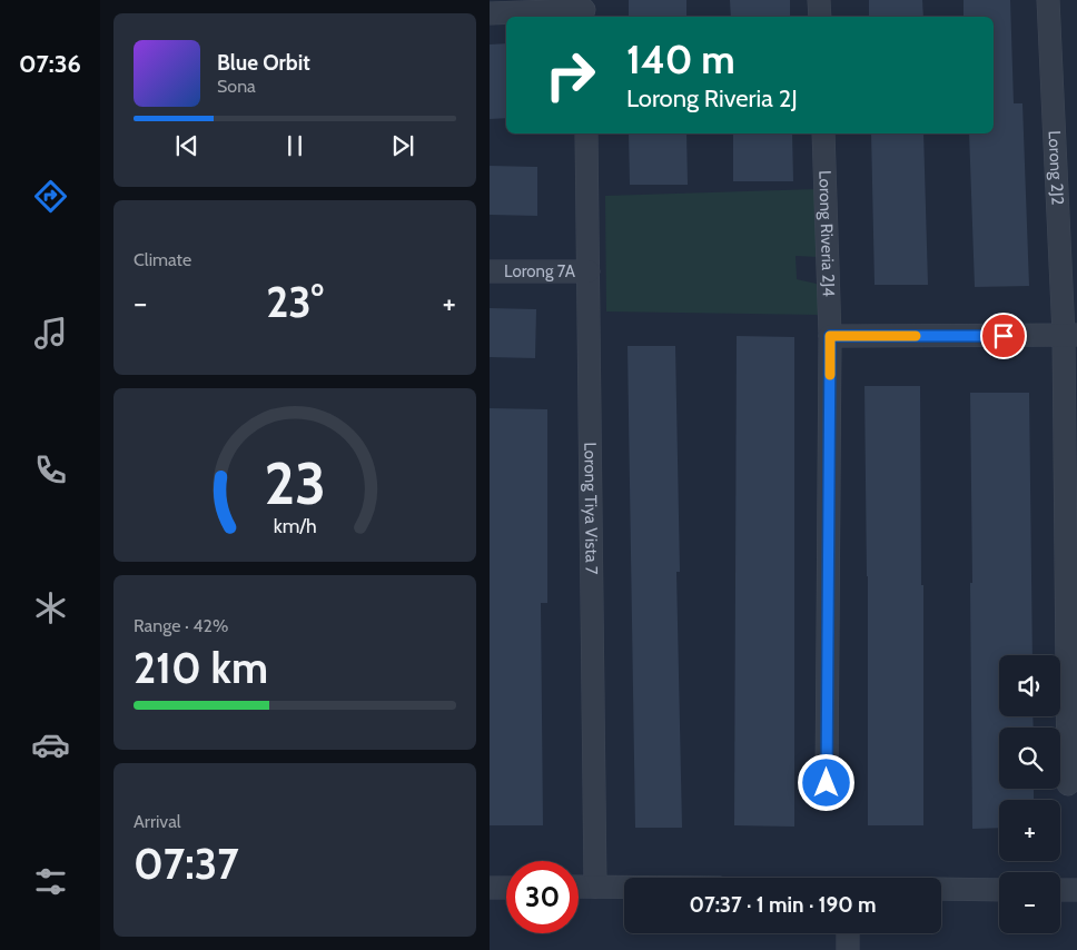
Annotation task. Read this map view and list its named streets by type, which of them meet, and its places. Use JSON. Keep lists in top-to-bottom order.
{
  "streets": {
    "street": [
      "Lorong 2J2",
      "Lorong Riveria 2J4",
      "Lorong 7A",
      "Lorong Tiya Vista 7"
    ]
  },
  "crossings": [
    ["Lorong 7A", "Lorong Tiya Vista 7"]
  ],
  "page": {
    "tabs": "07:36",
    "turn": ["140 m", "Lorong Riveria 2J"],
    "song": ["Blue Orbit", "Sona"],
    "tile": [
      "Climate",
      ["Range · 42%", "210 km"],
      ["Arrival", "07:37"]
    ],
    "heat": ["−", "23°", "+"],
    "map_buttons": ["+", "−"],
    "limit": "30",
    "trip": "07:37 · 1 min · 190 m",
    "gauge": ["23", "km/h"]
  }
}
